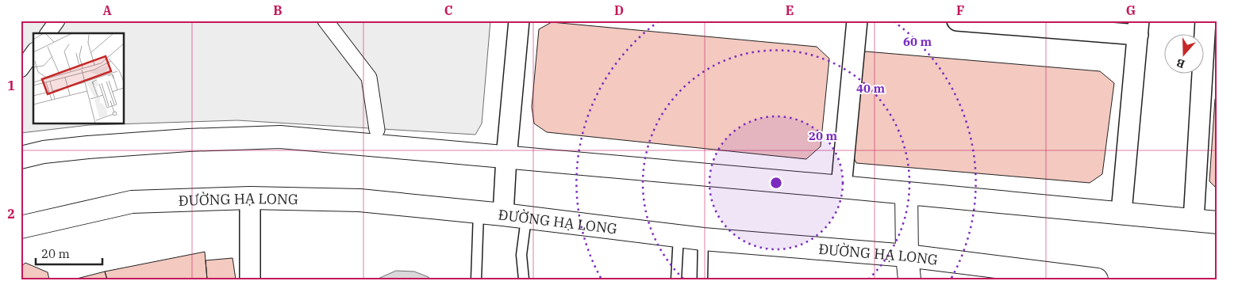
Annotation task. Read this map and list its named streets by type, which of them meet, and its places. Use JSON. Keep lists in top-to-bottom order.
{
  "streets": {
    "street": ["ĐƯỜNG HẠ LONG"]
  },
  "scale_bar": "20 m",
  "north": "bottom",
  "grid": {
    "columns": [
      "A",
      "B",
      "C",
      "D",
      "E",
      "F",
      "G"
    ],
    "rows": ["1", "2"]
  },
  "rings": ["60 m", "40 m", "20 m"]
}
